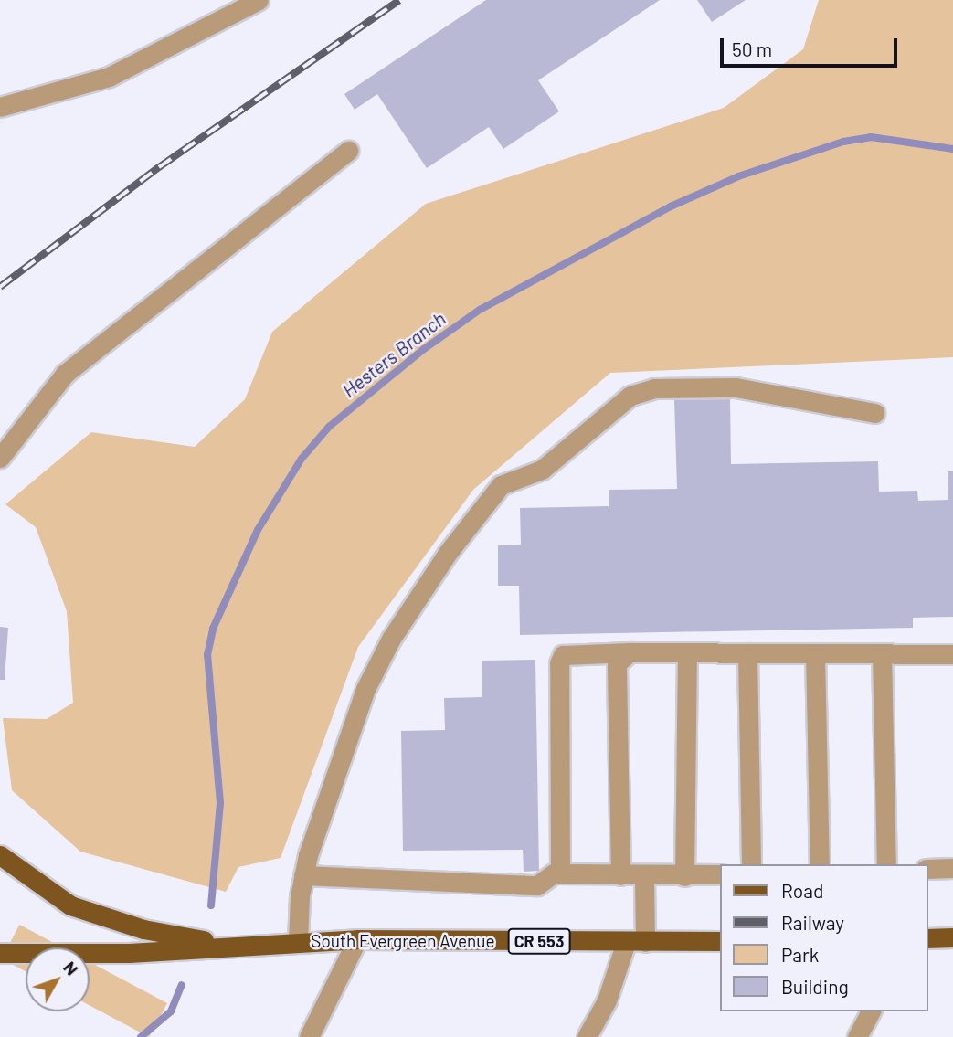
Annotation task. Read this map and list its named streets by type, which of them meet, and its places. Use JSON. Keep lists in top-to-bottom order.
{
  "streets": {
    "main road": ["South Evergreen Avenue", "CR 553"]
  },
  "water": ["Hesters Branch"],
  "legend": [
    "Road",
    "Railway",
    "Park",
    "Building"
  ],
  "scale_bar": "50 m",
  "north": "top right"
}
